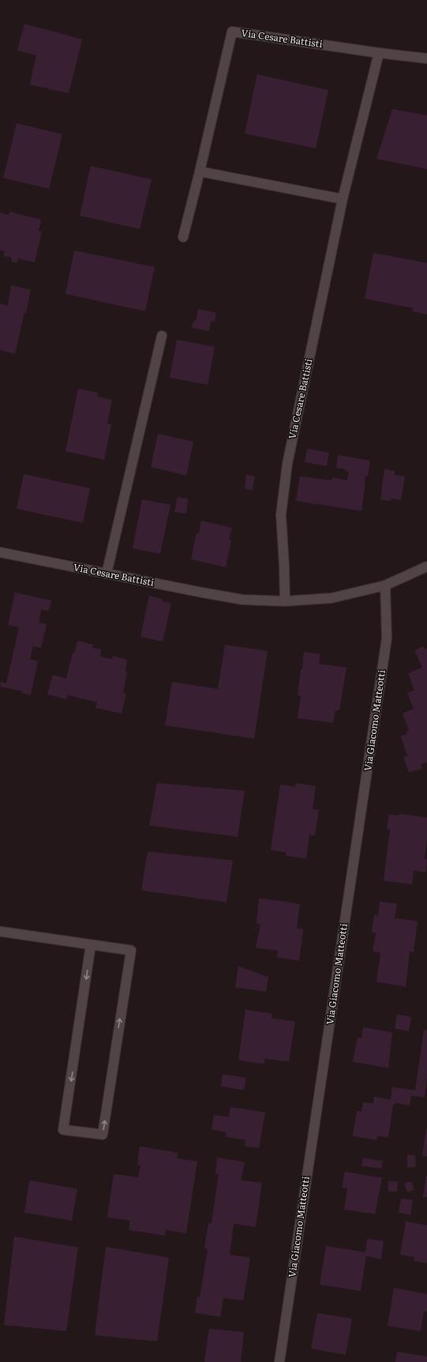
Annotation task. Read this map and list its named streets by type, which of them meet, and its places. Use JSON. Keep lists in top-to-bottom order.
{
  "streets": {
    "street": ["Via Cesare Battisti", "Via Giacomo Matteotti"]
  },
  "crossings": [
    ["Via Cesare Battisti", "Via Giacomo Matteotti"]
  ]
}
